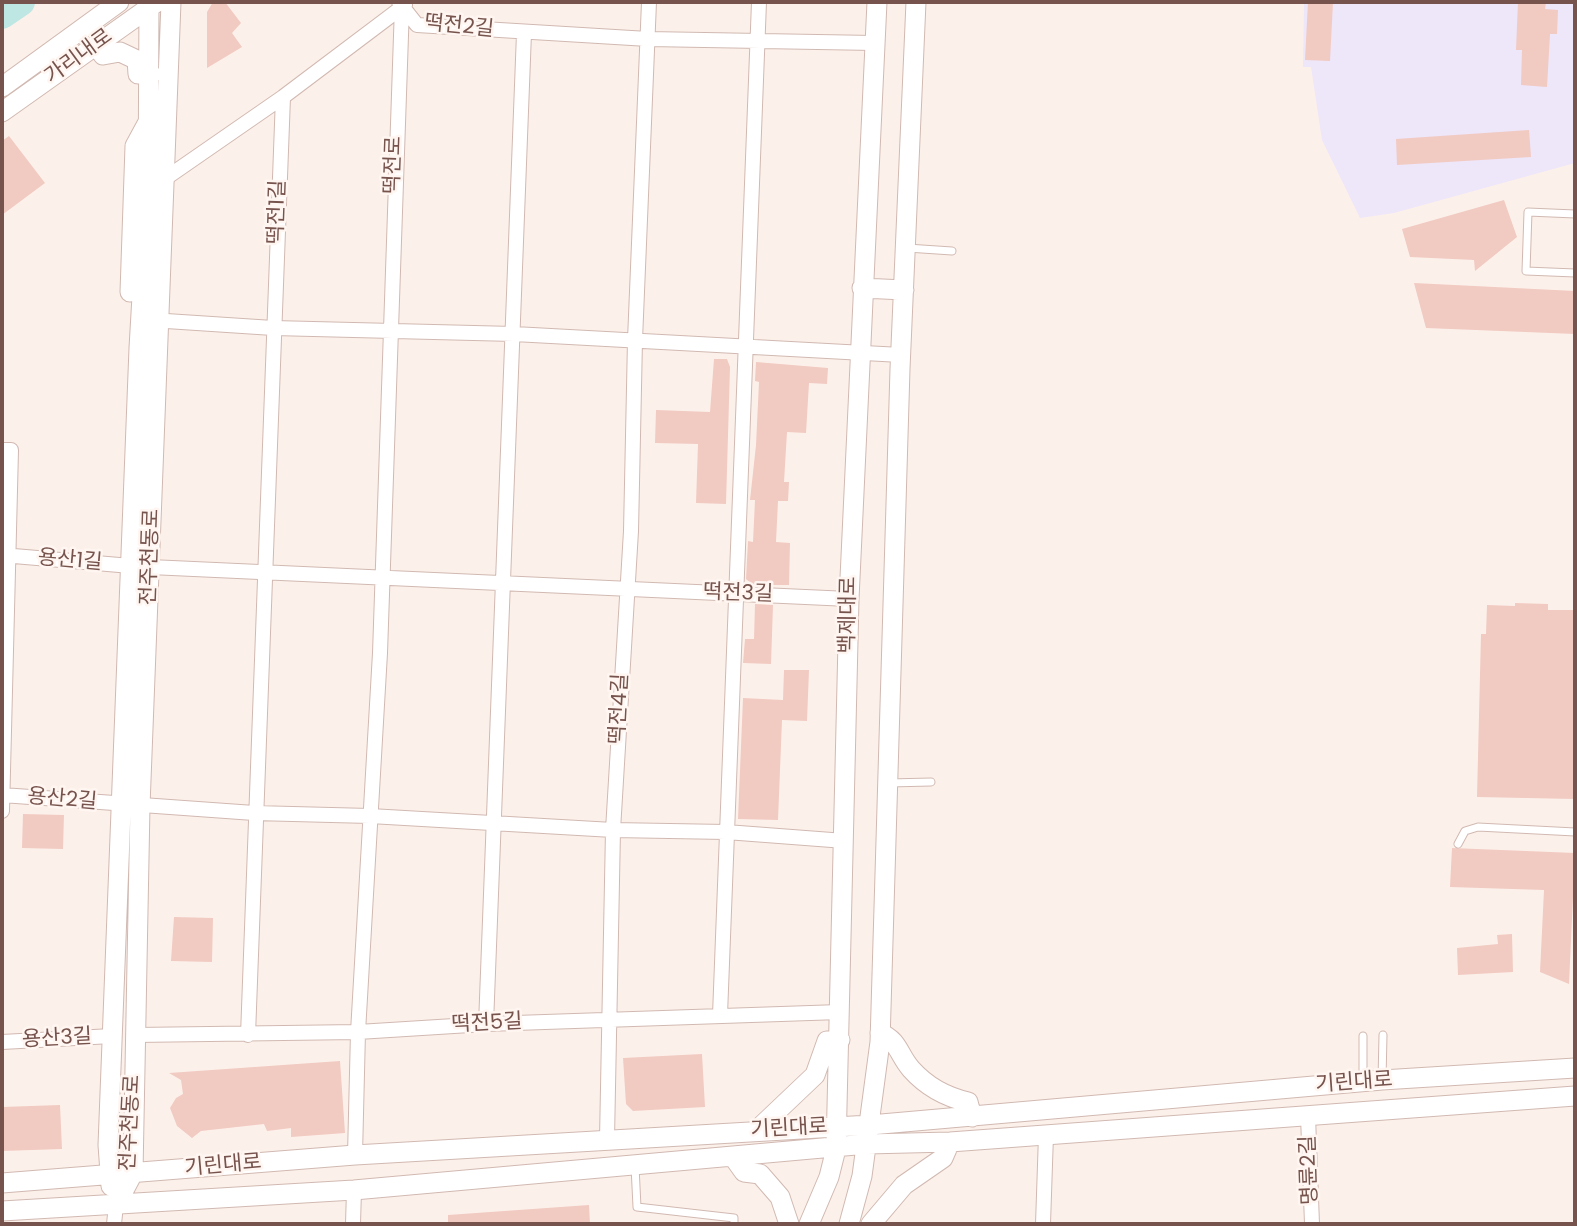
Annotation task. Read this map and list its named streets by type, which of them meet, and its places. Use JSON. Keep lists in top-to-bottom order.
{
  "streets": {
    "street": [
      "떡전2길",
      "가리내로",
      "떡전로",
      "떡전1길",
      "전주천동로",
      "용산1길",
      "떡전3길",
      "백제대로",
      "떡전4길",
      "용산2길",
      "떡전5길",
      "용산3길",
      "기린대로",
      "명륜2길"
    ]
  },
  "crossings": [
    ["떡전2길", "떡전로"],
    ["떡전2길", "백제대로"],
    ["가리내로", "전주천동로"],
    ["떡전로", "떡전3길"],
    ["전주천동로", "용산1길"],
    ["전주천동로", "떡전3길"],
    ["전주천동로", "용산2길"],
    ["전주천동로", "떡전5길"],
    ["전주천동로", "용산3길"],
    ["전주천동로", "기린대로"],
    ["용산1길", "떡전3길"],
    ["용산1길", "용산2길"],
    ["떡전3길", "백제대로"],
    ["떡전3길", "떡전4길"],
    ["백제대로", "떡전5길"],
    ["백제대로", "기린대로"],
    ["떡전4길", "떡전5길"],
    ["떡전4길", "기린대로"],
    ["기린대로", "명륜2길"]
  ]
}
